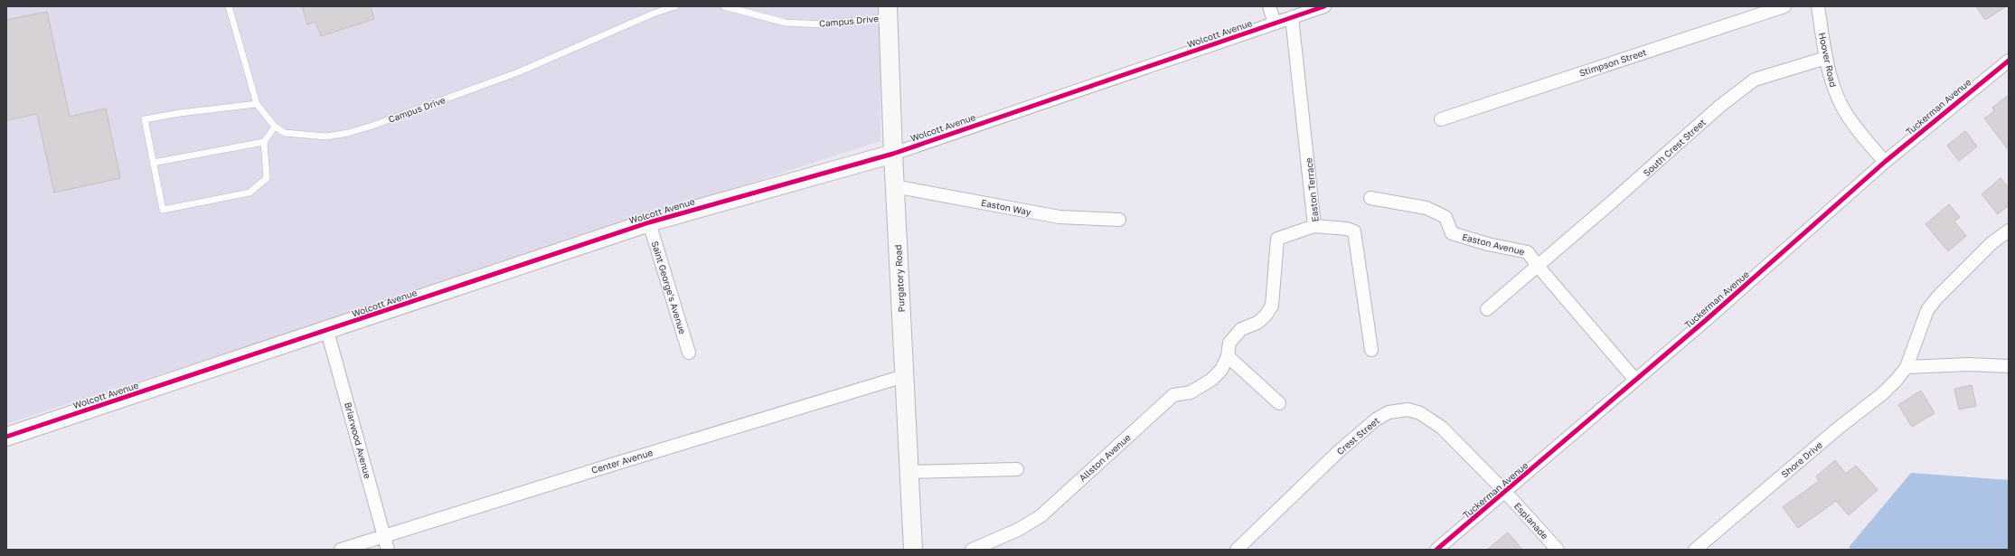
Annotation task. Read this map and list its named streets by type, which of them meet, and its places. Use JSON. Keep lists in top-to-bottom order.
{
  "streets": {
    "street": [
      "Wolcott Avenue",
      "Hoover Road",
      "Stimpson Street",
      "Tuckerman Avenue",
      "South Crest Street",
      "Easton Terrace",
      "Easton Way",
      "Easton Avenue",
      "Purgatory Road",
      "Saint George's Avenue",
      "Crest Street",
      "Briarwood Avenue",
      "Allston Avenue",
      "Shore Drive",
      "Center Avenue",
      "Esplanade"
    ],
    "lane": ["Campus Drive"]
  },
  "crossings": [
    ["Campus Drive", "Purgatory Road"],
    ["Wolcott Avenue", "Easton Terrace"],
    ["Wolcott Avenue", "Purgatory Road"],
    ["Wolcott Avenue", "Saint George's Avenue"],
    ["Wolcott Avenue", "Briarwood Avenue"],
    ["Hoover Road", "Tuckerman Avenue"],
    ["Hoover Road", "South Crest Street"],
    ["Tuckerman Avenue", "Crest Street"],
    ["Tuckerman Avenue", "Esplanade"],
    ["South Crest Street", "Easton Avenue"],
    ["Easton Terrace", "Allston Avenue"],
    ["Easton Way", "Purgatory Road"],
    ["Purgatory Road", "Center Avenue"],
    ["Crest Street", "Esplanade"],
    ["Briarwood Avenue", "Center Avenue"]
  ]
}
